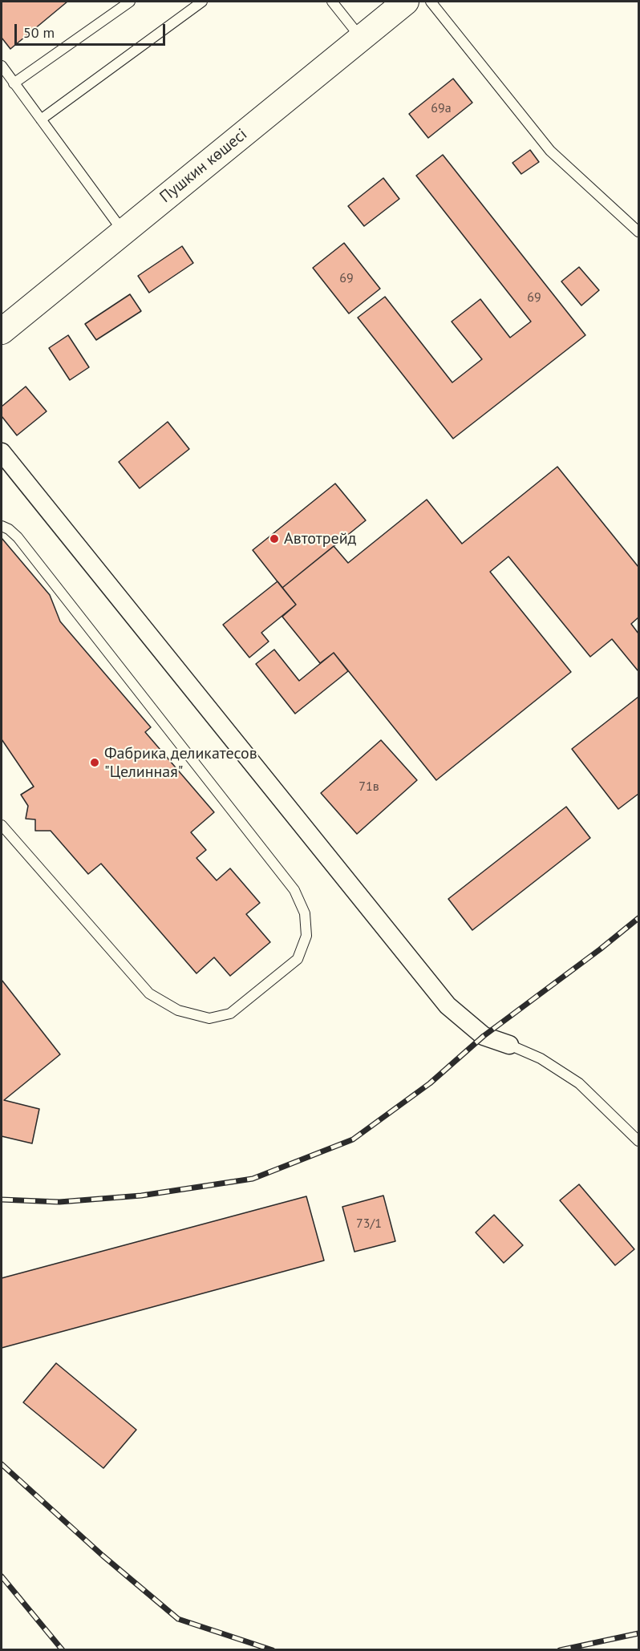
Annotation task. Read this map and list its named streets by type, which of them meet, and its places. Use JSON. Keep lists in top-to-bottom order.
{
  "streets": {
    "main road": ["Пушкин көшесі"]
  },
  "places": ["Автотрейд", "Фабрика деликатесов \"Целинная\""],
  "house_numbers": [
    "69а",
    "69",
    "69",
    "71в",
    "73/1"
  ],
  "scale_bar": "50 m"
}
